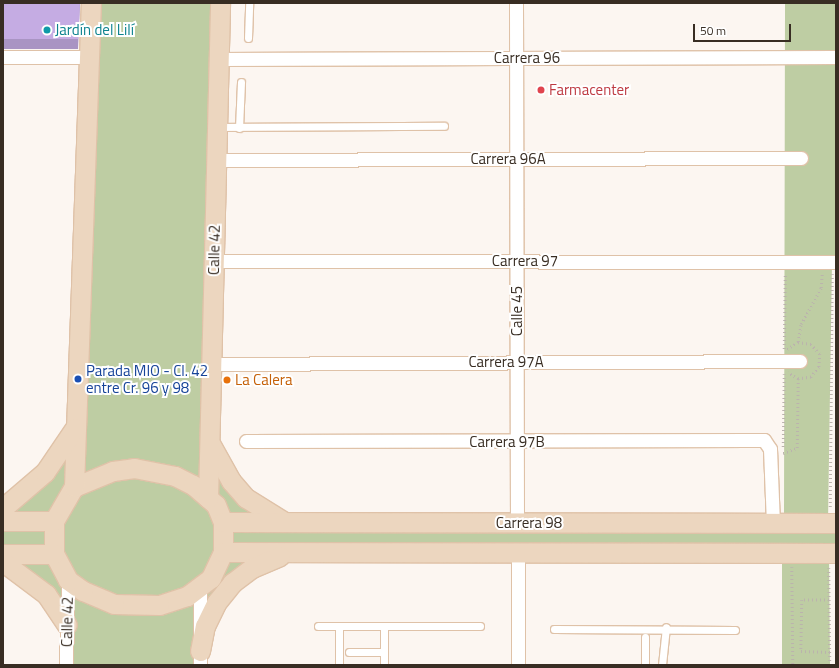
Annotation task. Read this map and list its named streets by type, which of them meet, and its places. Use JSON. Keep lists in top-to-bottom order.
{
  "streets": {
    "street": [
      "Carrera 96",
      "Carrera 96A",
      "Calle 42",
      "Carrera 97",
      "Calle 45",
      "Carrera 97A",
      "Carrera 97B",
      "Carrera 98"
    ]
  },
  "crossings": [
    ["Carrera 96", "Calle 42"],
    ["Carrera 96", "Calle 45"],
    ["Carrera 96A", "Calle 42"],
    ["Carrera 96A", "Calle 45"],
    ["Calle 42", "Carrera 97"],
    ["Calle 42", "Carrera 97A"],
    ["Carrera 97", "Calle 45"],
    ["Calle 45", "Carrera 97A"],
    ["Calle 45", "Carrera 97B"],
    ["Calle 45", "Carrera 98"],
    ["Carrera 97B", "Carrera 98"]
  ],
  "places": [
    "Jardín del Lilí",
    "Farmacenter",
    "Parada MIO - Cl. 42 entre Cr. 96 y 98",
    "La Calera"
  ],
  "scale_bar": "50 m"
}
